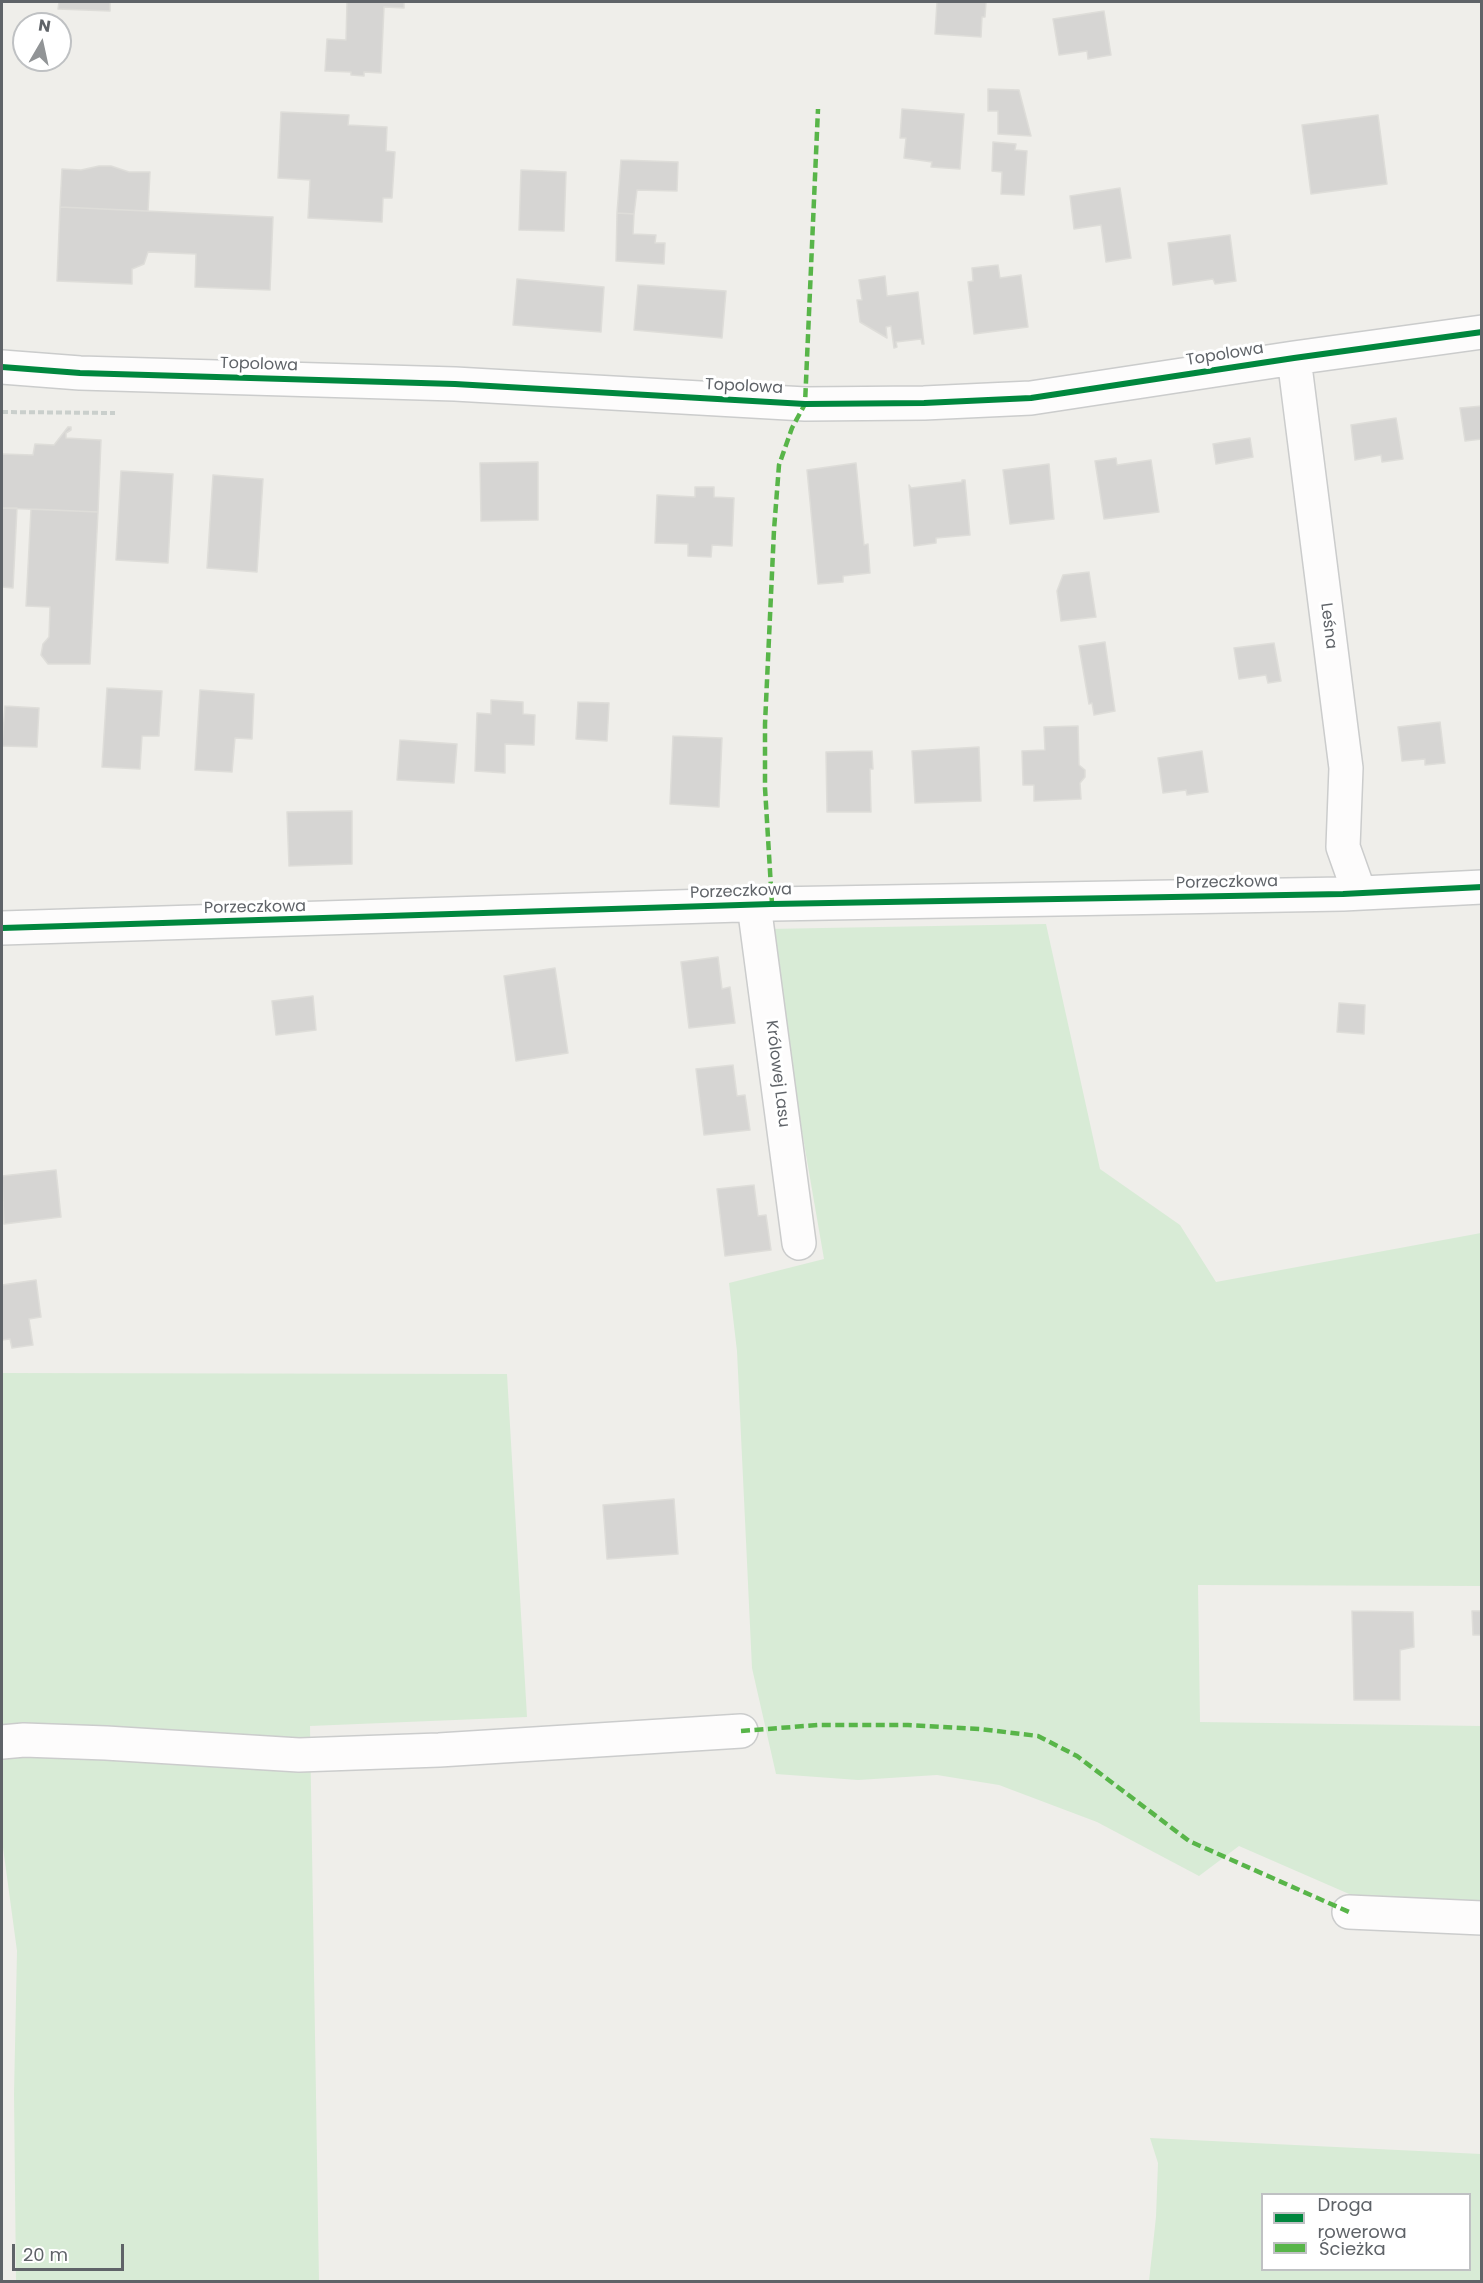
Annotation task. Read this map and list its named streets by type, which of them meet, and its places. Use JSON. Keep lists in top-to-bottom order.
{
  "streets": {
    "street": [
      "Topolowa",
      "Leśna",
      "Porzeczkowa",
      "Królowej Lasu"
    ]
  },
  "crossings": [
    ["Topolowa", "Leśna"],
    ["Leśna", "Porzeczkowa"],
    ["Porzeczkowa", "Królowej Lasu"]
  ],
  "legend": ["Droga rowerowa", "Ścieżka"],
  "scale_bar": "20 m",
  "north": "top"
}
